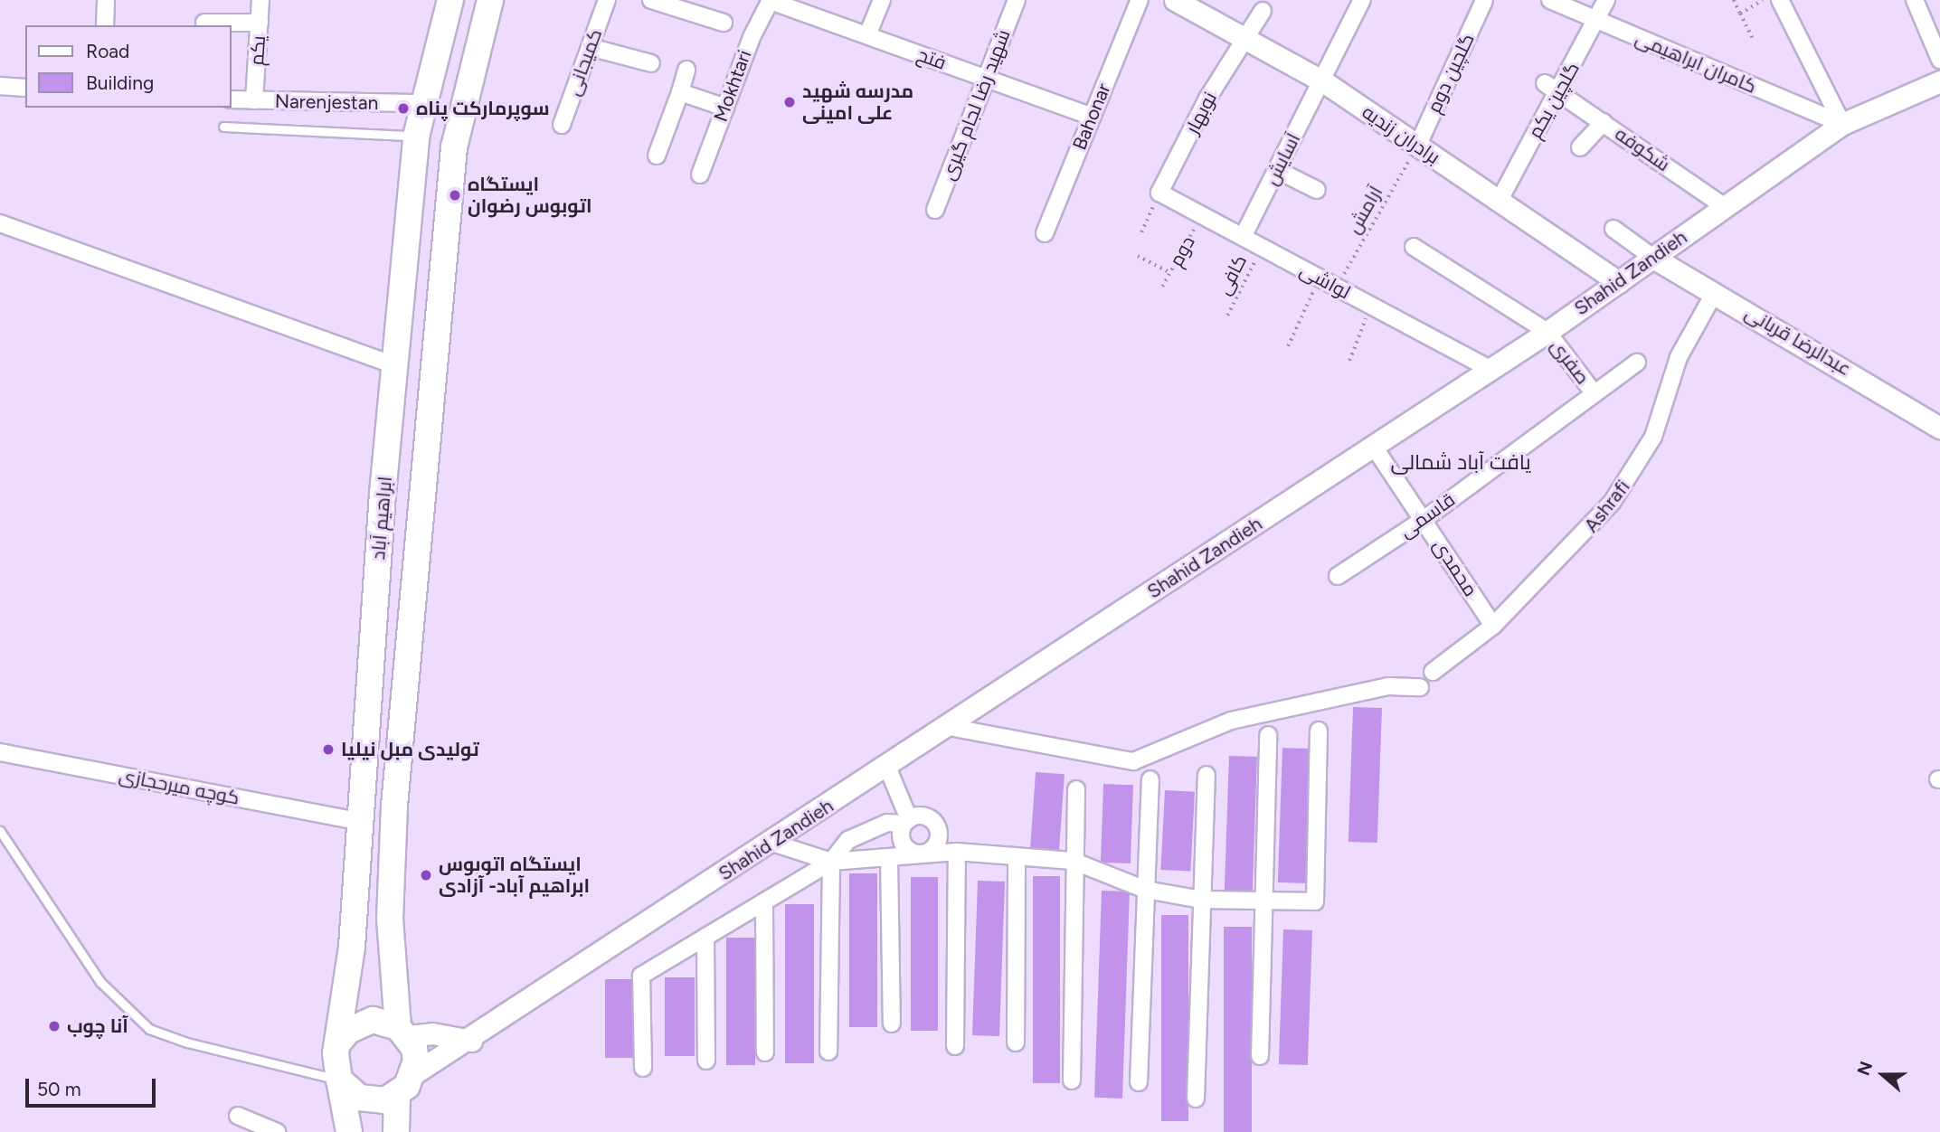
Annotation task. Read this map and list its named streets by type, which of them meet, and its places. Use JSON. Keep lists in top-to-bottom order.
{
  "streets": {
    "main road": ["ابراهیم آباد"],
    "street": [
      "یکم",
      "فتح",
      "کمیجانی",
      "کامران ابراهیمی",
      "گلچین دوم",
      "Mokhtari",
      "گلچین یکم",
      "Narenjestan",
      "شهید رضا لجام گیری",
      "نوبهار",
      "Bahonar",
      "برادران زندیه",
      "شکوفه",
      "آسایش",
      "Shahid Zandieh",
      "لواشی",
      "عبدالرضا قربانی",
      "صفری",
      "Ashrafi",
      "قاسمی",
      "محمدی",
      "کوچه میرحجازی"
    ],
    "path": ["آرامش", "دوم", "کافی"]
  },
  "crossings": [
    ["یکم", "Narenjestan"],
    ["فتح", "Mokhtari"],
    ["فتح", "شهید رضا لجام گیری"],
    ["فتح", "Bahonar"],
    ["کامران ابراهیمی", "گلچین یکم"],
    ["کامران ابراهیمی", "Shahid Zandieh"],
    ["گلچین دوم", "برادران زندیه"],
    ["گلچین دوم", "آرامش"],
    ["گلچین یکم", "برادران زندیه"],
    ["گلچین یکم", "شکوفه"],
    ["Narenjestan", "ابراهیم آباد"],
    ["نوبهار", "برادران زندیه"],
    ["نوبهار", "لواشی"],
    ["برادران زندیه", "آسایش"],
    ["برادران زندیه", "آرامش"],
    ["برادران زندیه", "Shahid Zandieh"],
    ["شکوفه", "Shahid Zandieh"],
    ["آسایش", "لواشی"],
    ["آرامش", "لواشی"],
    ["دوم", "لواشی"],
    ["Shahid Zandieh", "لواشی"],
    ["Shahid Zandieh", "عبدالرضا قربانی"],
    ["Shahid Zandieh", "صفری"],
    ["Shahid Zandieh", "ابراهیم آباد"],
    ["Shahid Zandieh", "محمدی"],
    ["کافی", "لواشی"],
    ["عبدالرضا قربانی", "Ashrafi"],
    ["صفری", "قاسمی"],
    ["Ashrafi", "محمدی"],
    ["قاسمی", "محمدی"],
    ["ابراهیم آباد", "کوچه میرحجازی"]
  ],
  "districts": ["یافت آباد شمالی"],
  "places": [
    "مدرسه شهید علی امینی",
    "سوپرمارکت پناه",
    "ایستگاه اتوبوس رضوان",
    "تولیدی مبل نیلیا",
    "ایستگاه اتوبوس ابراهیم آباد- آزادی",
    "آنا چوب"
  ],
  "legend": ["Road", "Building"],
  "scale_bar": "50 m",
  "north": "left"
}
